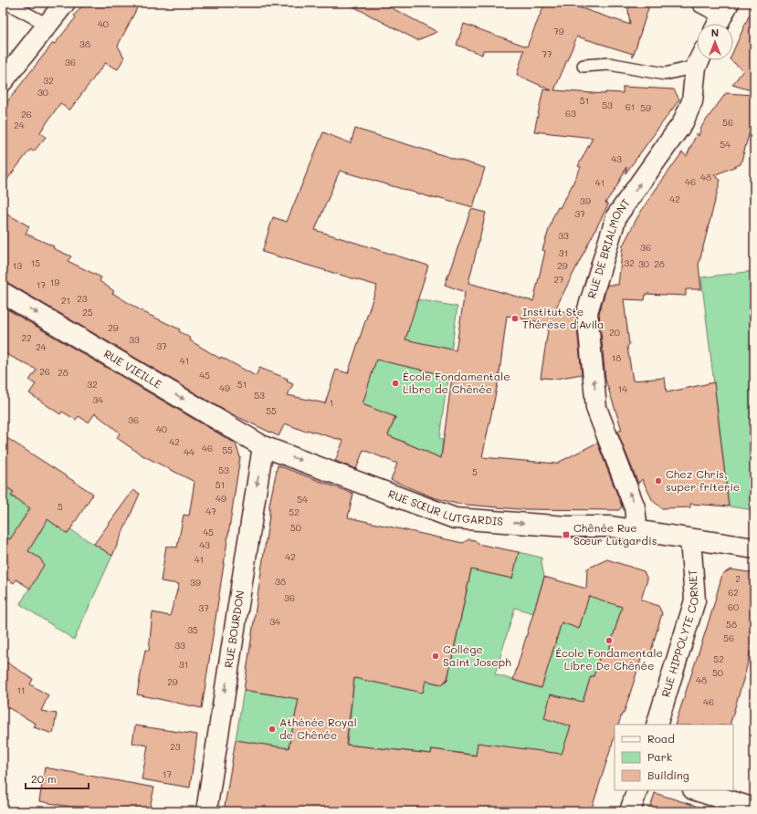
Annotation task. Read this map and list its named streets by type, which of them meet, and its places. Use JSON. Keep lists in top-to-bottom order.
{
  "streets": {
    "street": [
      "RUE DE BRIALMONT",
      "RUE VIEILLE",
      "RUE SŒUR LUTGARDIS",
      "RUE BOURDON",
      "RUE HIPPOLYTE CORNET"
    ]
  },
  "crossings": [
    ["RUE DE BRIALMONT", "RUE SŒUR LUTGARDIS"],
    ["RUE VIEILLE", "RUE SŒUR LUTGARDIS"],
    ["RUE VIEILLE", "RUE BOURDON"],
    ["RUE SŒUR LUTGARDIS", "RUE BOURDON"],
    ["RUE SŒUR LUTGARDIS", "RUE HIPPOLYTE CORNET"]
  ],
  "one_way": [
    "RUE DE BRIALMONT",
    "RUE VIEILLE",
    "RUE SŒUR LUTGARDIS",
    "RUE BOURDON"
  ],
  "places": {
    "other": [
      "Institut Ste Thérèse d'Avila",
      "École Fondamentale Libre de Chênée",
      "Chez Chris, super friterie",
      "École Fondamentale Libre De Chênée",
      "Collège Saint Joseph",
      "Athénée Royal de Chênée"
    ],
    "transit": ["Chênée Rue Sœur Lutgardis"]
  },
  "house_numbers": [
    "40",
    "79",
    "38",
    "77",
    "36",
    "32",
    "30",
    "51",
    "53",
    "61",
    "59",
    "63",
    "26",
    "56",
    "24",
    "54",
    "43",
    "48",
    "46",
    "41",
    "42",
    "39",
    "37",
    "33",
    "36",
    "31",
    "15",
    "32",
    "30",
    "28",
    "13",
    "29",
    "27",
    "19",
    "17",
    "23",
    "21",
    "25",
    "29",
    "20",
    "22",
    "33",
    "37",
    "24",
    "18",
    "41",
    "26",
    "28",
    "45",
    "32",
    "51",
    "49",
    "14",
    "53",
    "34",
    "1",
    "55",
    "36",
    "40",
    "42",
    "46",
    "55",
    "44",
    "53",
    "5",
    "51",
    "49",
    "54",
    "5",
    "47",
    "52",
    "50",
    "45",
    "43",
    "42",
    "41",
    "2",
    "38",
    "39",
    "62",
    "36",
    "60",
    "37",
    "34",
    "58",
    "35",
    "56",
    "33",
    "52",
    "31",
    "50",
    "48",
    "29",
    "11",
    "46",
    "23",
    "17"
  ],
  "legend": ["Road", "Park", "Building"],
  "scale_bar": "20 m",
  "north": "top"
}
